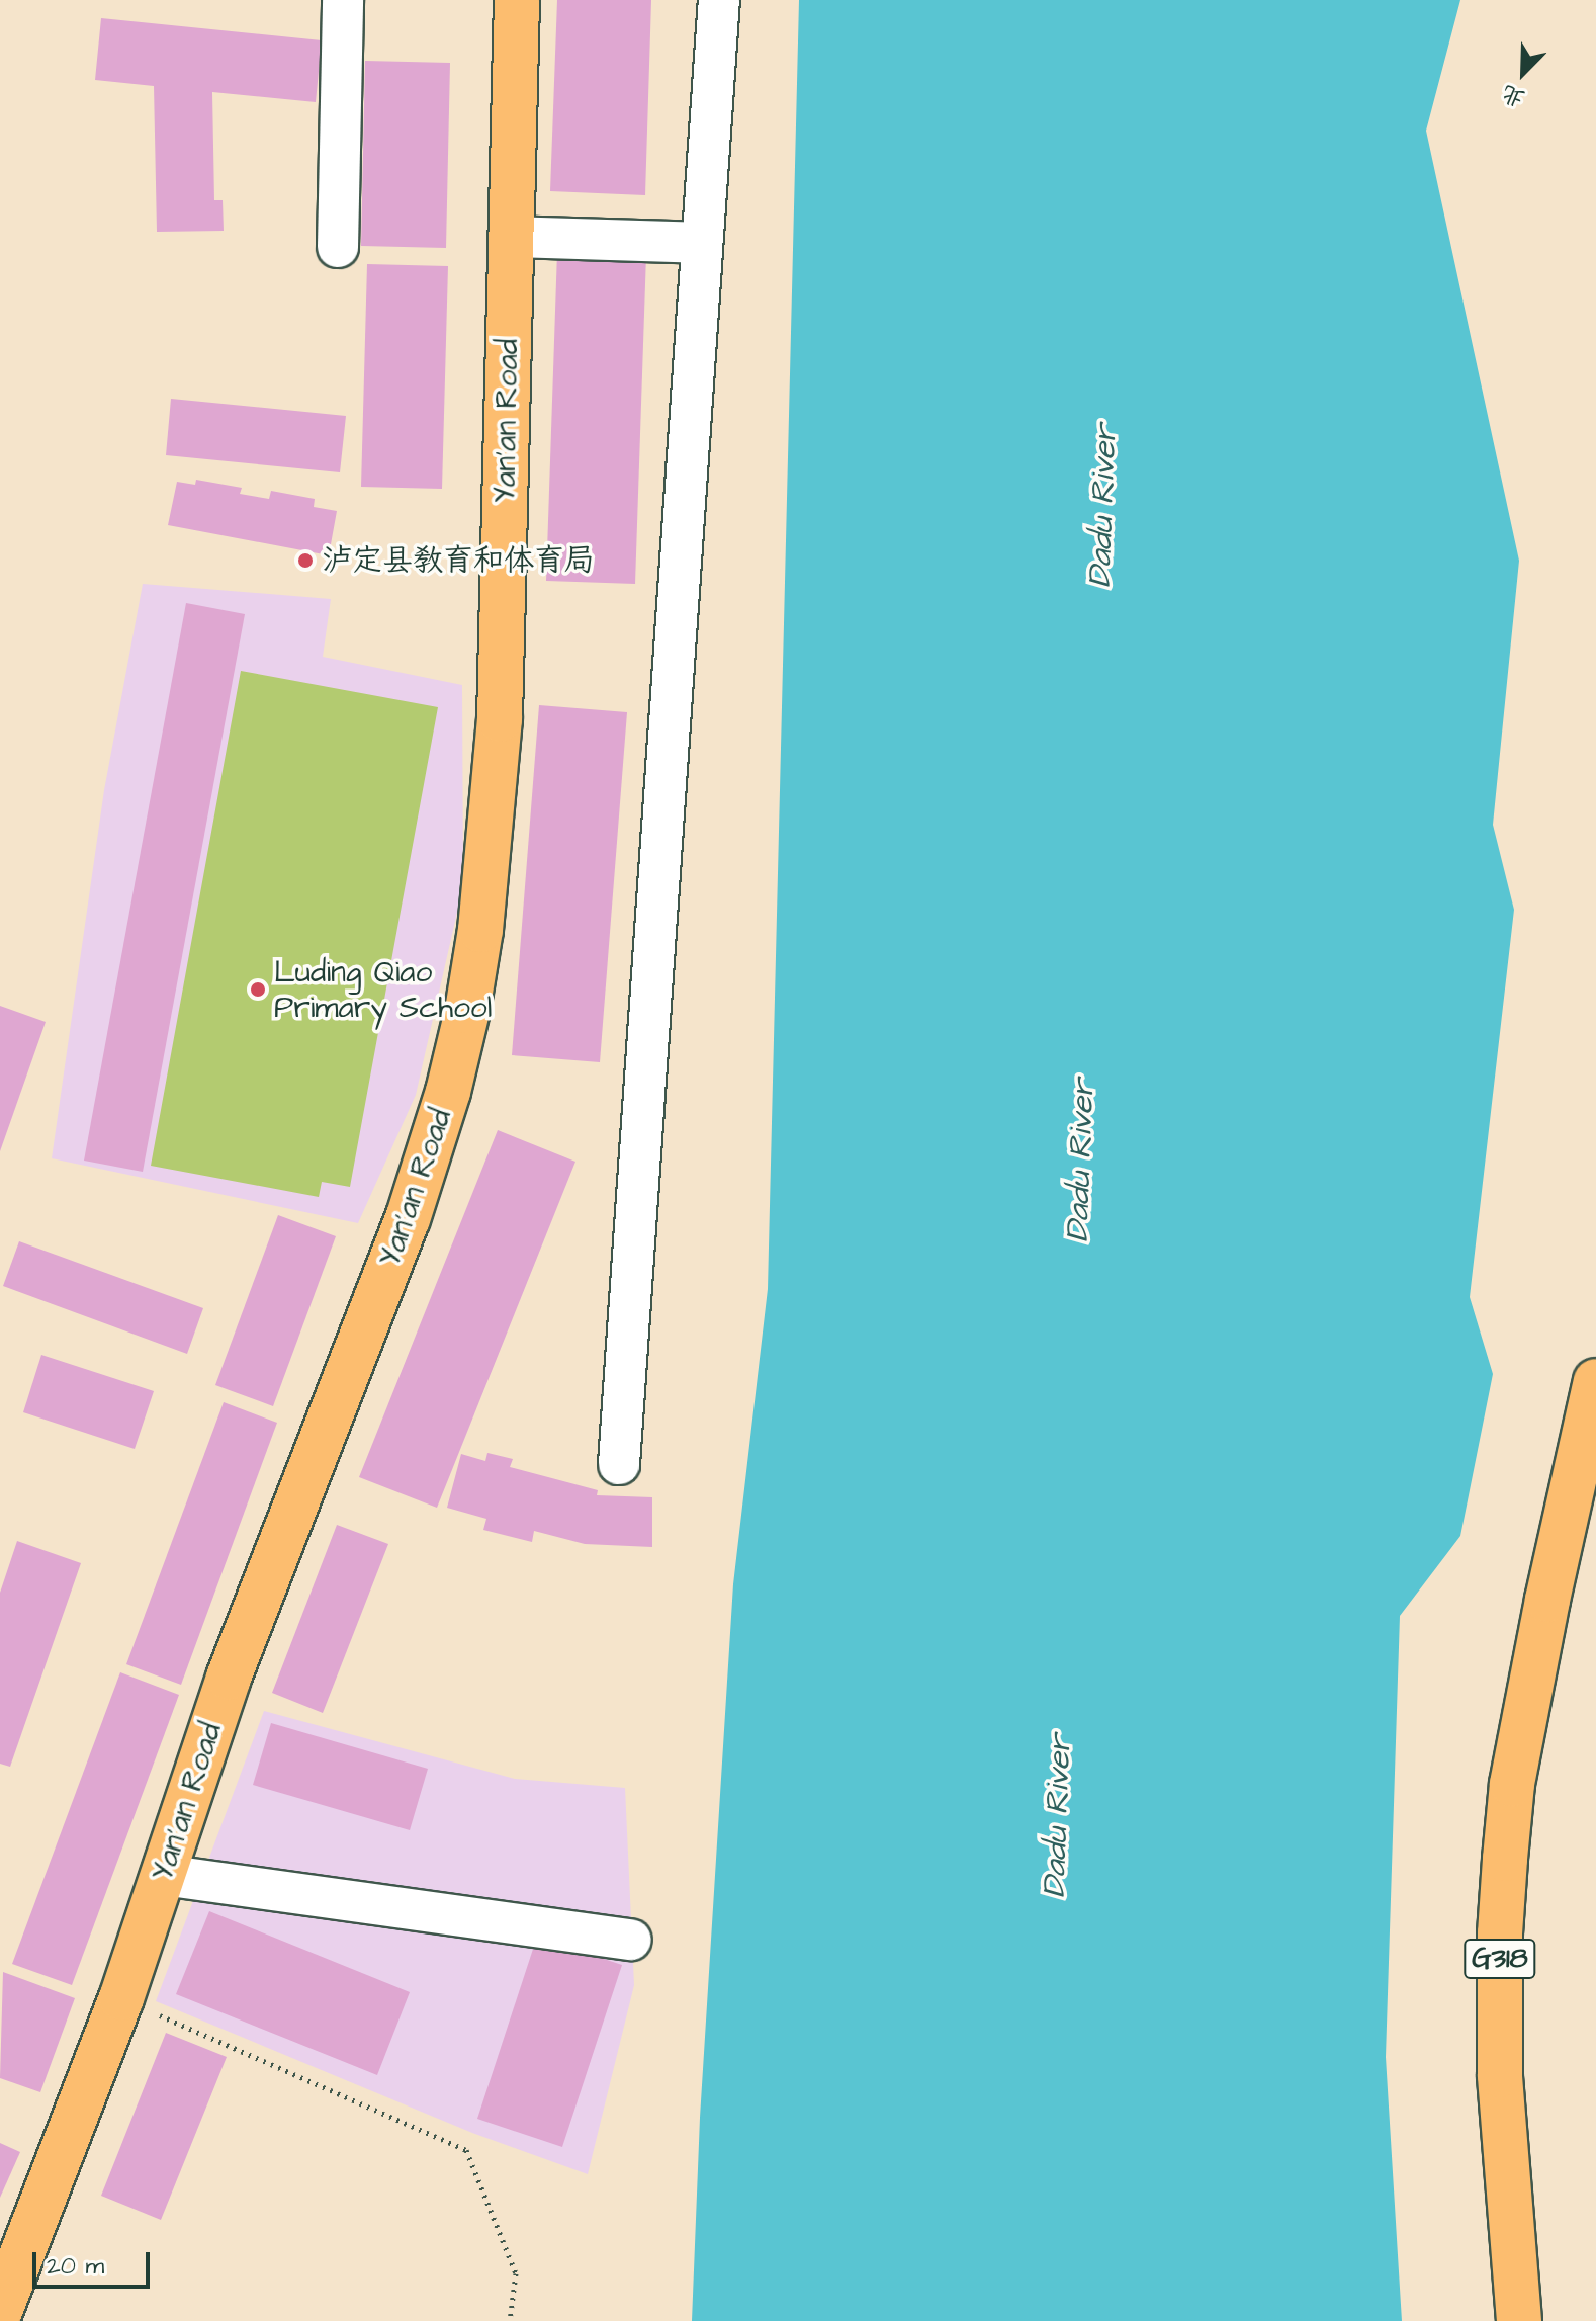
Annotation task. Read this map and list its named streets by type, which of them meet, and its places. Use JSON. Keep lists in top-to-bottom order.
{
  "streets": {
    "main road": ["Yan'an Road", "G318"]
  },
  "water": ["Dadu River"],
  "places": ["泸定县教育和体育局", "Luding Qiao Primary School"],
  "scale_bar": "20 m",
  "north": "bottom left"
}
